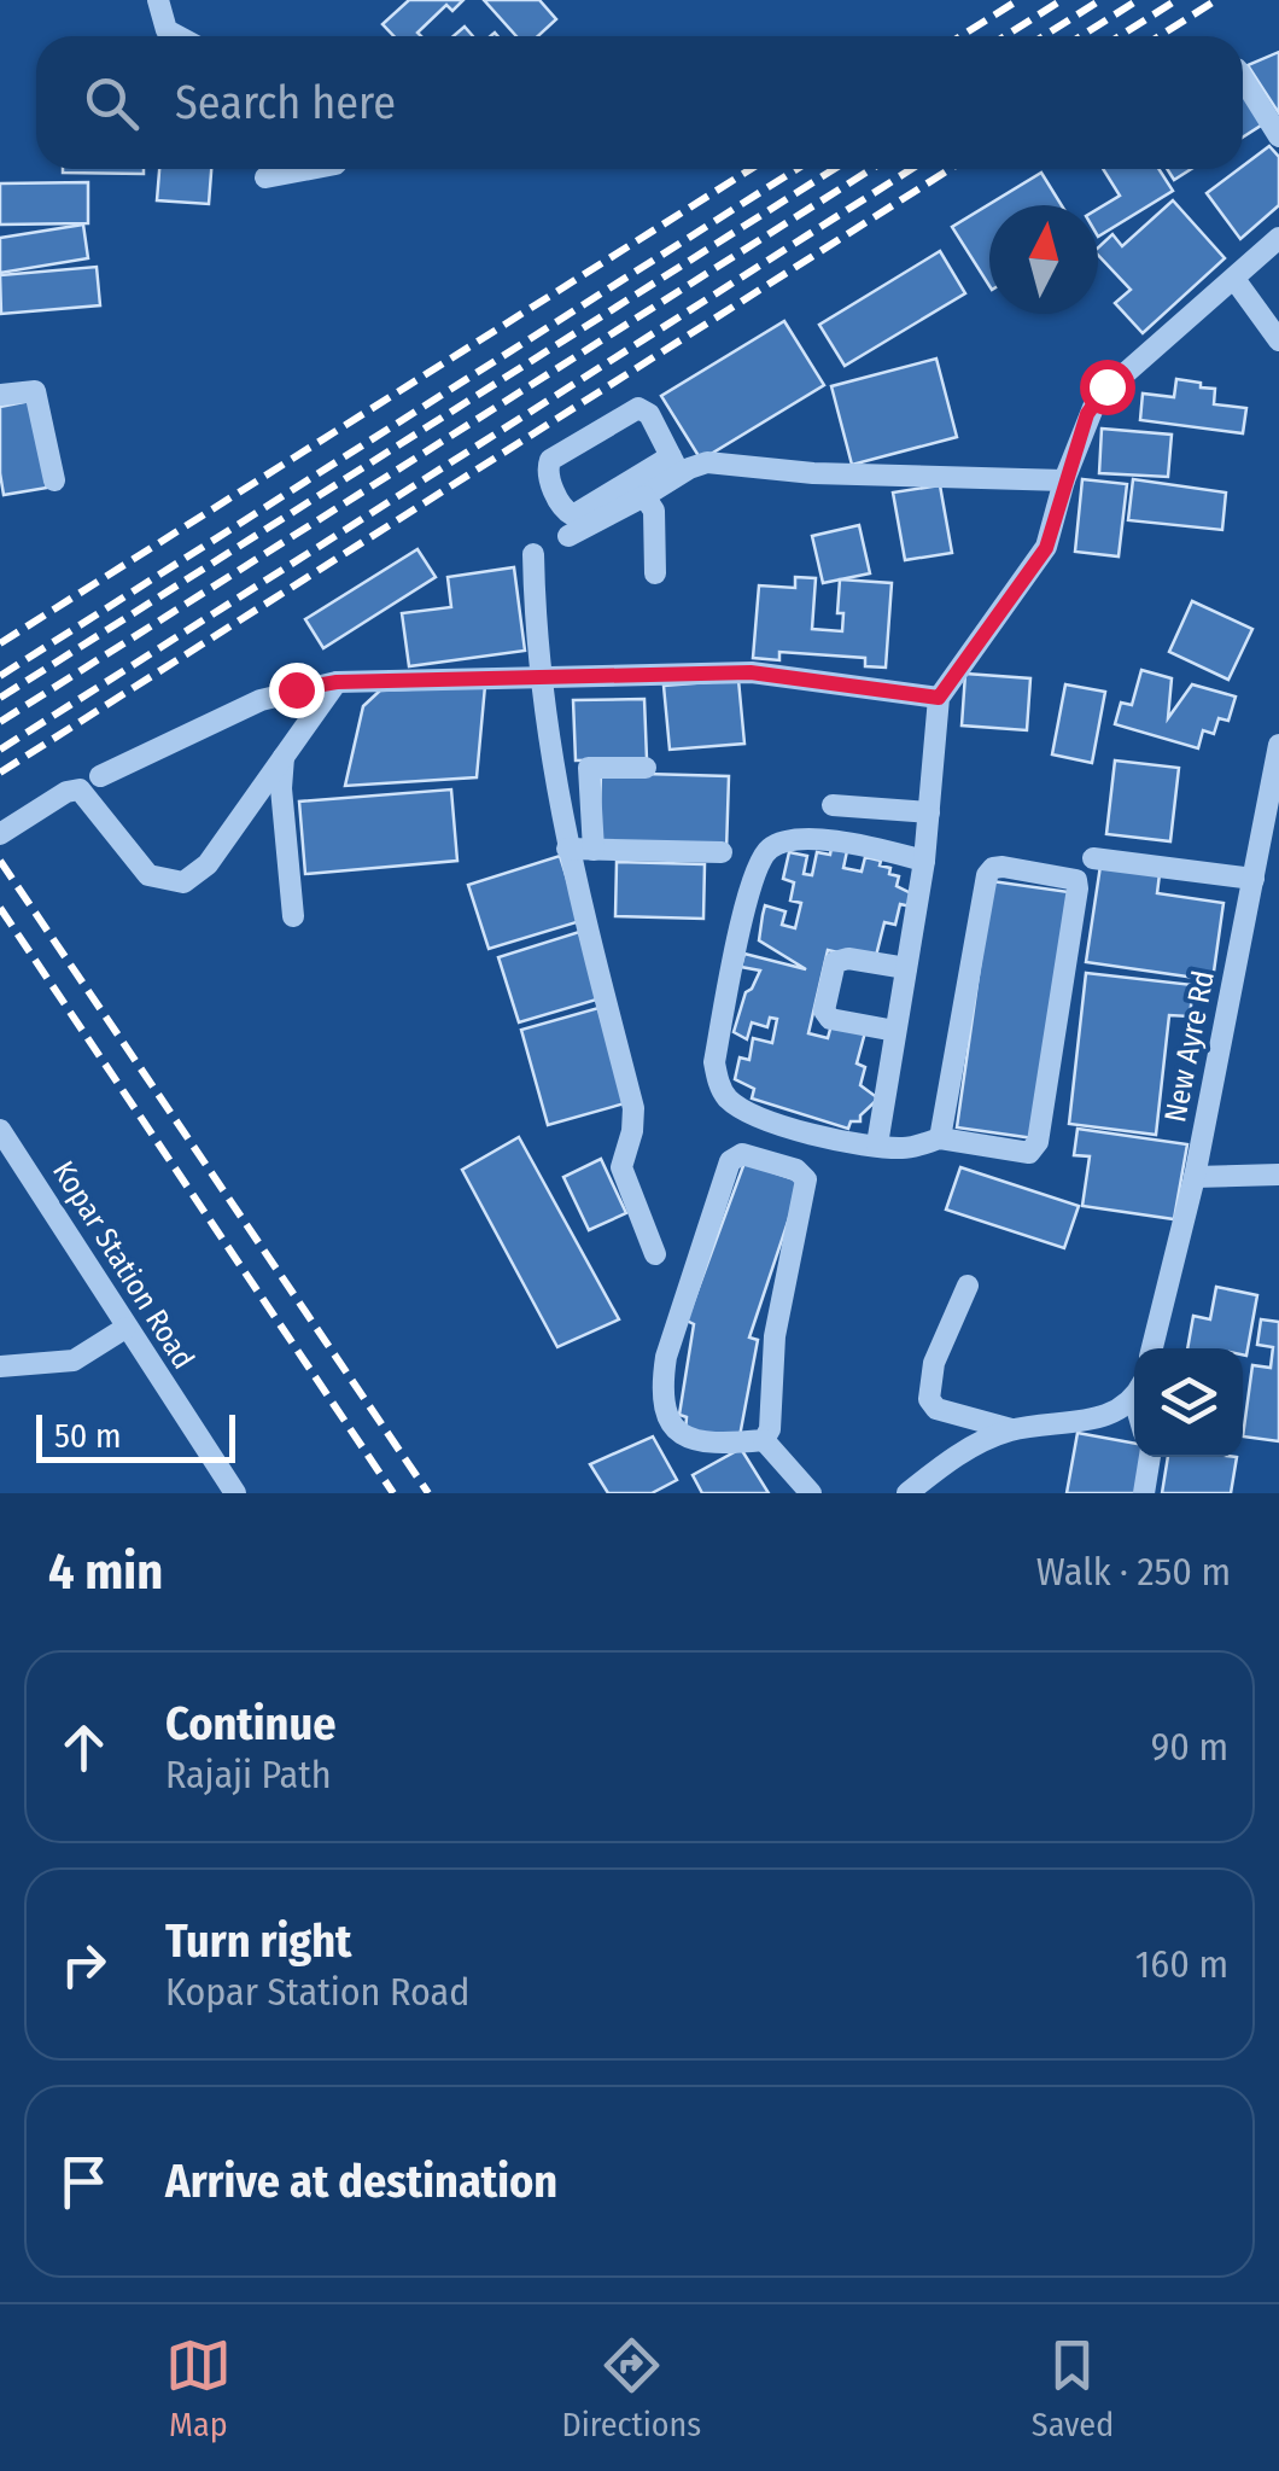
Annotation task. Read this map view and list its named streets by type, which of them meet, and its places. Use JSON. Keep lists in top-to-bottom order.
{
  "streets": {
    "street": ["New Ayre Rd", "Kopar Station Road"]
  },
  "scale_bar": "50 m",
  "north": "top",
  "page": {
    "search": "Search here",
    "scale": "50 m",
    "heading": ["4 min", "Walk · 250 m"],
    "list": [
      ["Continue", "Rajaji Path", "90 m"],
      ["Turn right", "Kopar Station Road", "160 m"],
      "Arrive at destination"
    ],
    "nav": ["Map", "Directions", "Saved"]
  }
}
